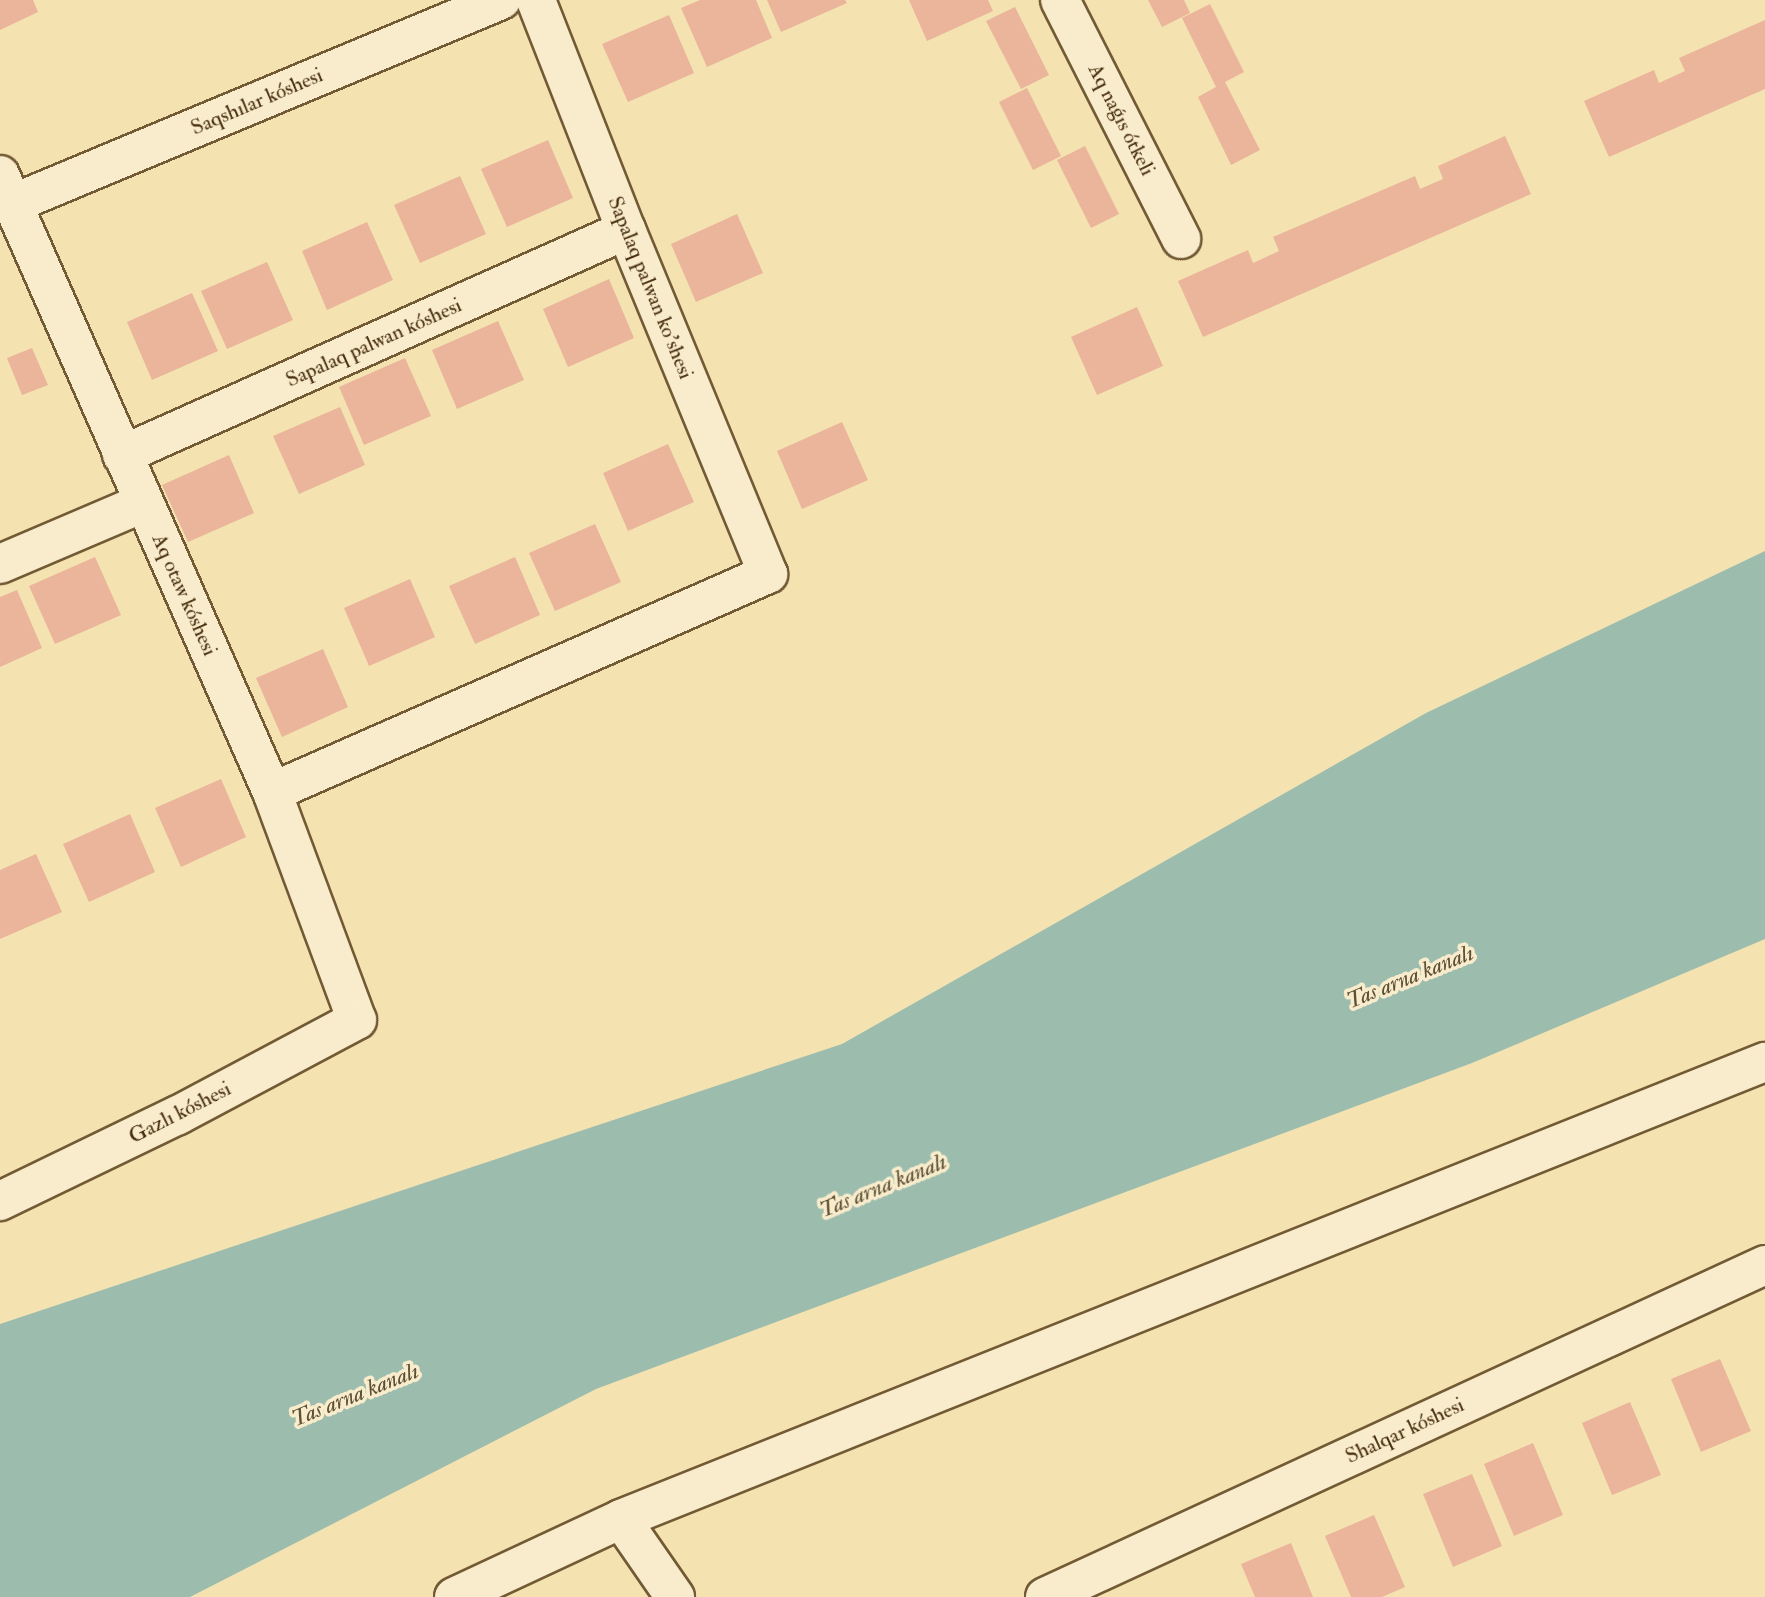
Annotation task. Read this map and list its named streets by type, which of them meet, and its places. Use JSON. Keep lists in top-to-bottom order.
{
  "streets": {
    "street": [
      "Saqshılar kóshesi",
      "Aq naǵıs ótkeli",
      "Sapalaq palwan ko'shesi",
      "Sapalaq palwan kóshesi",
      "Aq otaw kóshesi",
      "Gazlı kóshesi",
      "Shalqar kóshesi"
    ]
  },
  "crossings": [
    ["Saqshılar kóshesi", "Aq otaw kóshesi"],
    ["Sapalaq palwan ko'shesi", "Sapalaq palwan kóshesi"],
    ["Sapalaq palwan ko'shesi", "Aq otaw kóshesi"],
    ["Sapalaq palwan kóshesi", "Aq otaw kóshesi"],
    ["Aq otaw kóshesi", "Gazlı kóshesi"]
  ],
  "water": ["Tas arna kanalı"]
}
